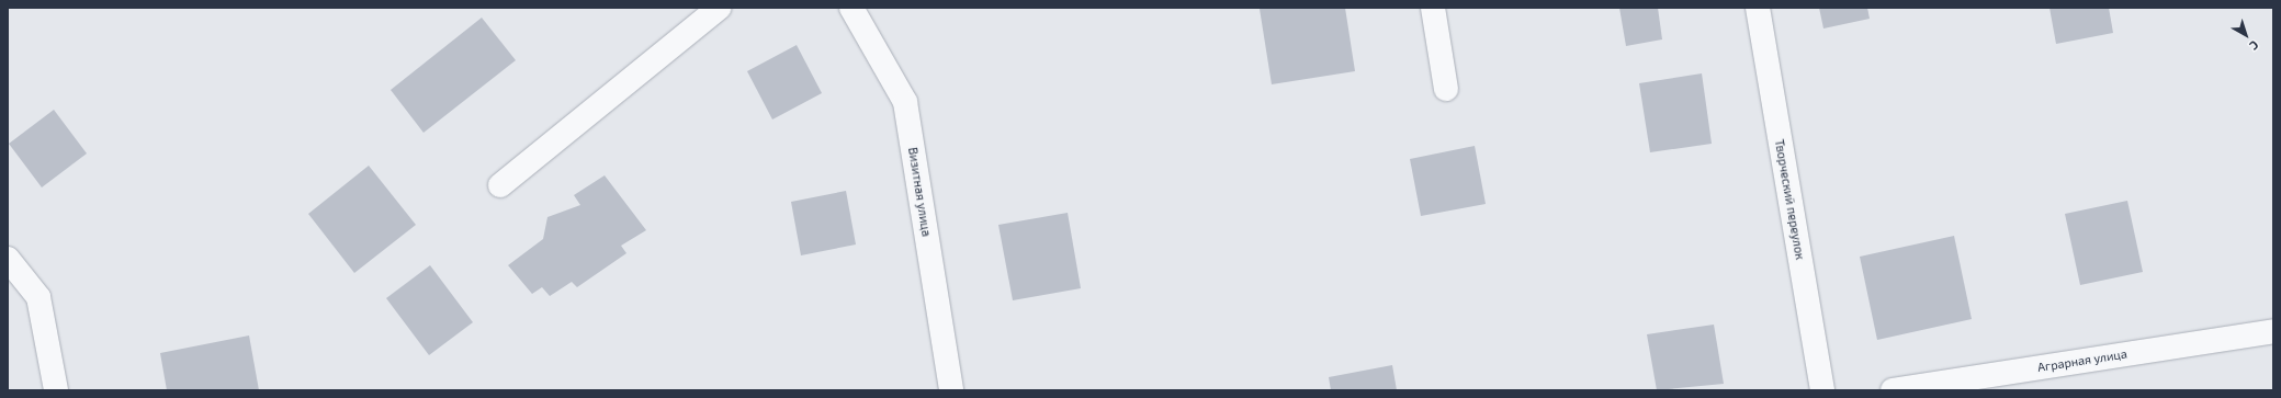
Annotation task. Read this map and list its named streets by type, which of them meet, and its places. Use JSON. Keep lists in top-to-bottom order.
{
  "streets": {
    "street": ["Визитная улица", "Творческий переулок", "Аграрная улица"]
  },
  "north": "bottom right"
}
